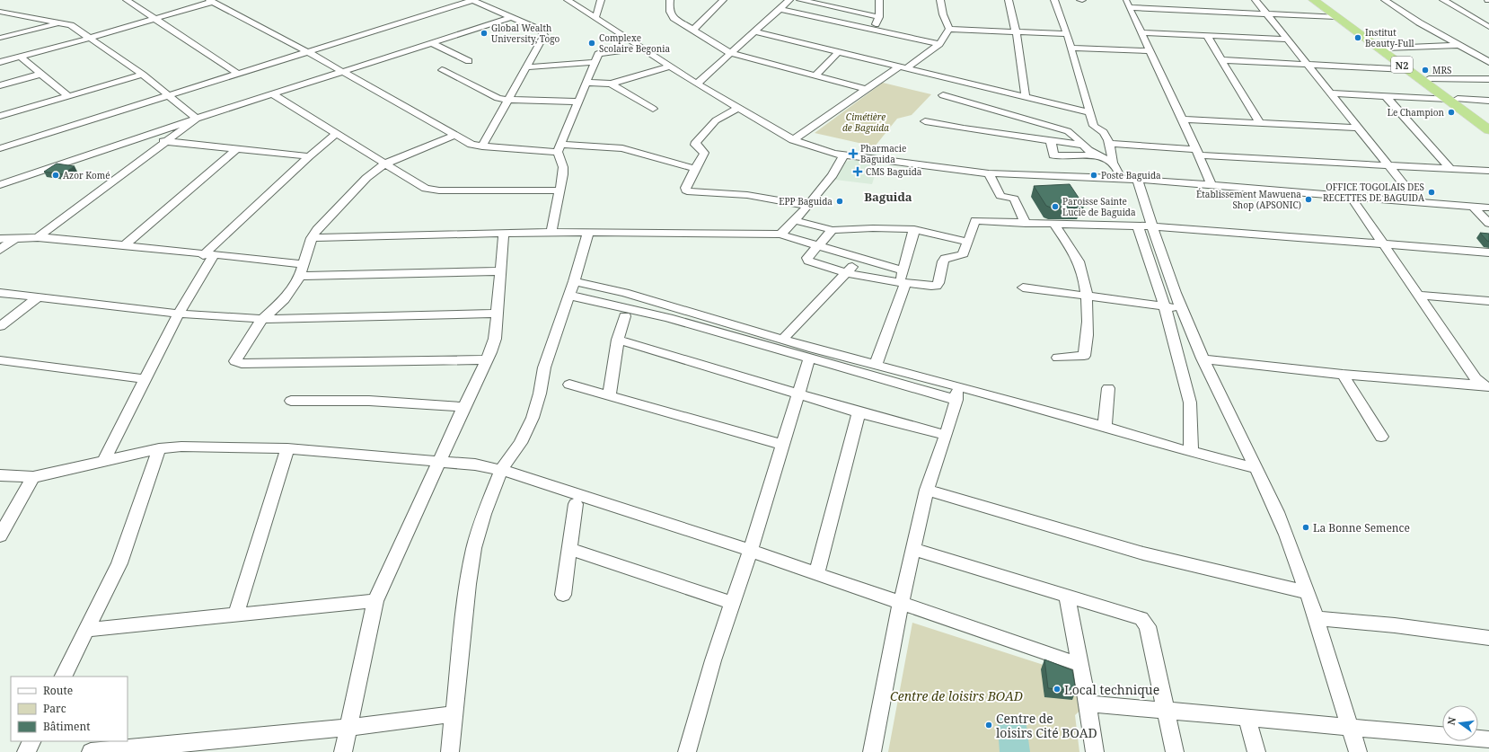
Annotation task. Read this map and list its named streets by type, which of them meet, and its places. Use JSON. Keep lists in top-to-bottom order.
{
  "streets": {
    "highway": ["N2"]
  },
  "districts": ["Baguida"],
  "parks": ["Cimétière de Baguida", "Centre de loisirs BOAD"],
  "places": {
    "other": [
      "Global Wealth University, Togo",
      "Institut Beauty-Full",
      "Complexe Scolaire Begonia",
      "MRS",
      "Le Champion",
      "Azor Komé",
      "Poste Baguida",
      "OFFICE TOGOLAIS DES RECETTES DE BAGUIDA",
      "Établissement Mawuena Shop (APSONIC)",
      "EPP Baguida",
      "Paroisse Sainte Lucie de Baguida",
      "La Bonne Semence",
      "Local technique",
      "Centre de loisirs Cité BOAD"
    ],
    "health": ["Pharmacie Baguida", "CMS Baguida"]
  },
  "legend": ["Route", "Parc", "Bâtiment"],
  "north": "left"
}
